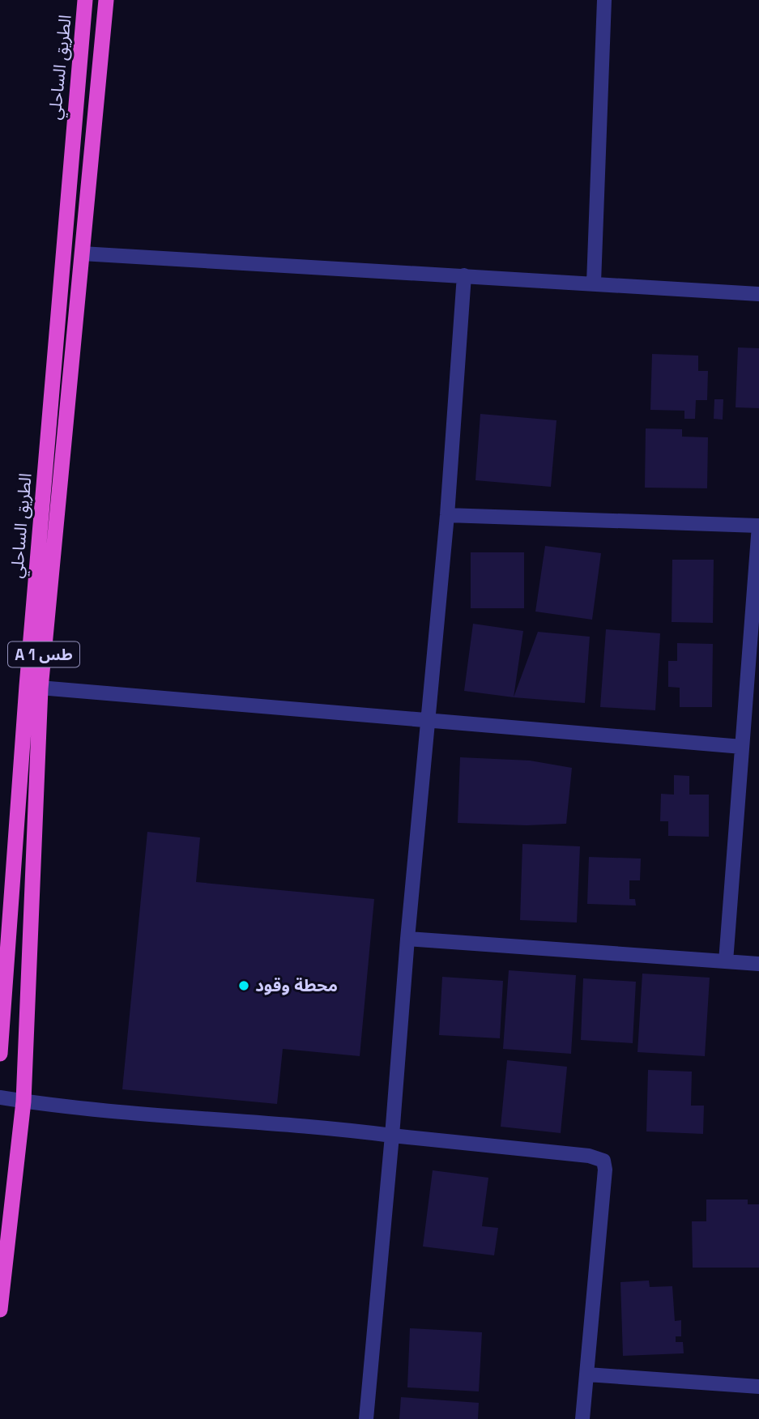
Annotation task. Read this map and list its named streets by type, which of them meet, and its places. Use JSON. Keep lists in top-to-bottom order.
{
  "streets": {
    "highway": ["الطريق الساحلي", "A 1 طس"]
  },
  "crossings": [
    ["الطريق الساحلي", "A 1 طس"]
  ],
  "places": ["محطة وقود"]
}
